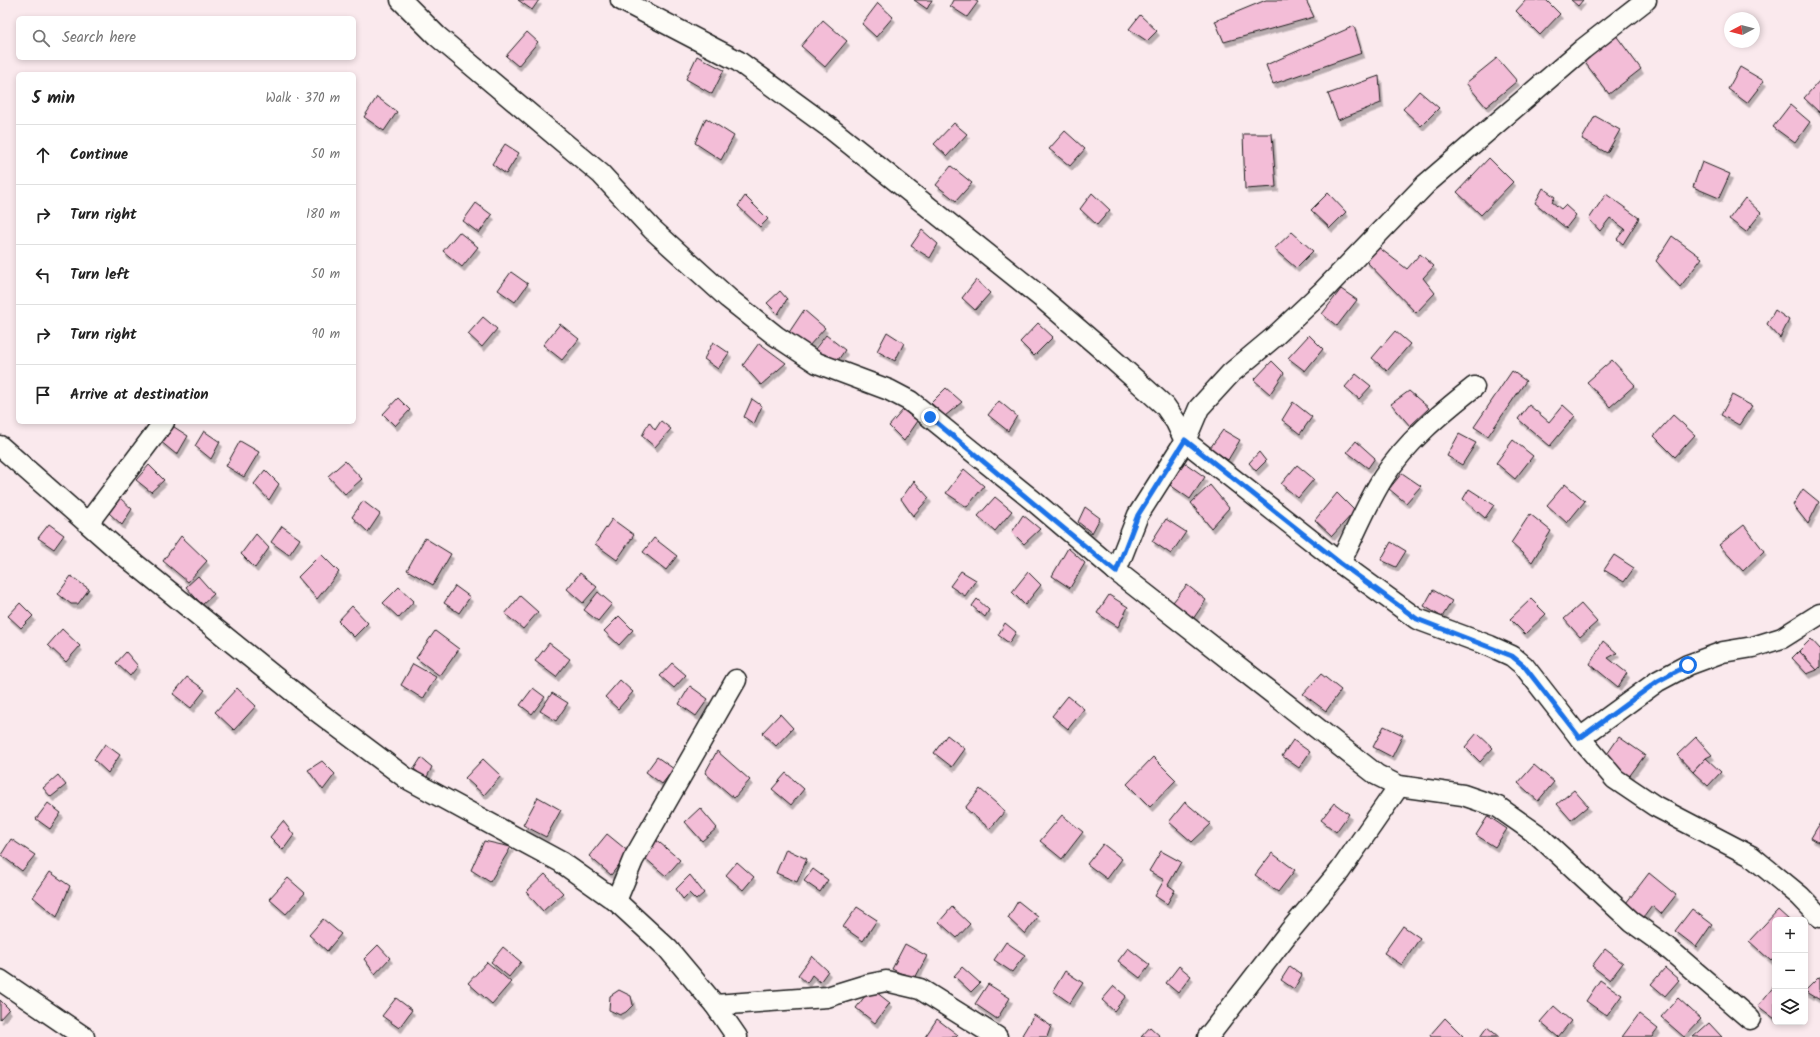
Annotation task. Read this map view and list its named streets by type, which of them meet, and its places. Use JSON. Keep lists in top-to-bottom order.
{
  "north": "left",
  "page": {
    "search": "Search here",
    "heading": ["5 min", "Walk · 370 m"],
    "list": [
      ["Continue", "50 m"],
      ["Turn right", "180 m"],
      ["Turn left", "50 m"],
      ["Turn right", "90 m"],
      "Arrive at destination"
    ],
    "map_buttons": ["+", "−"]
  }
}
